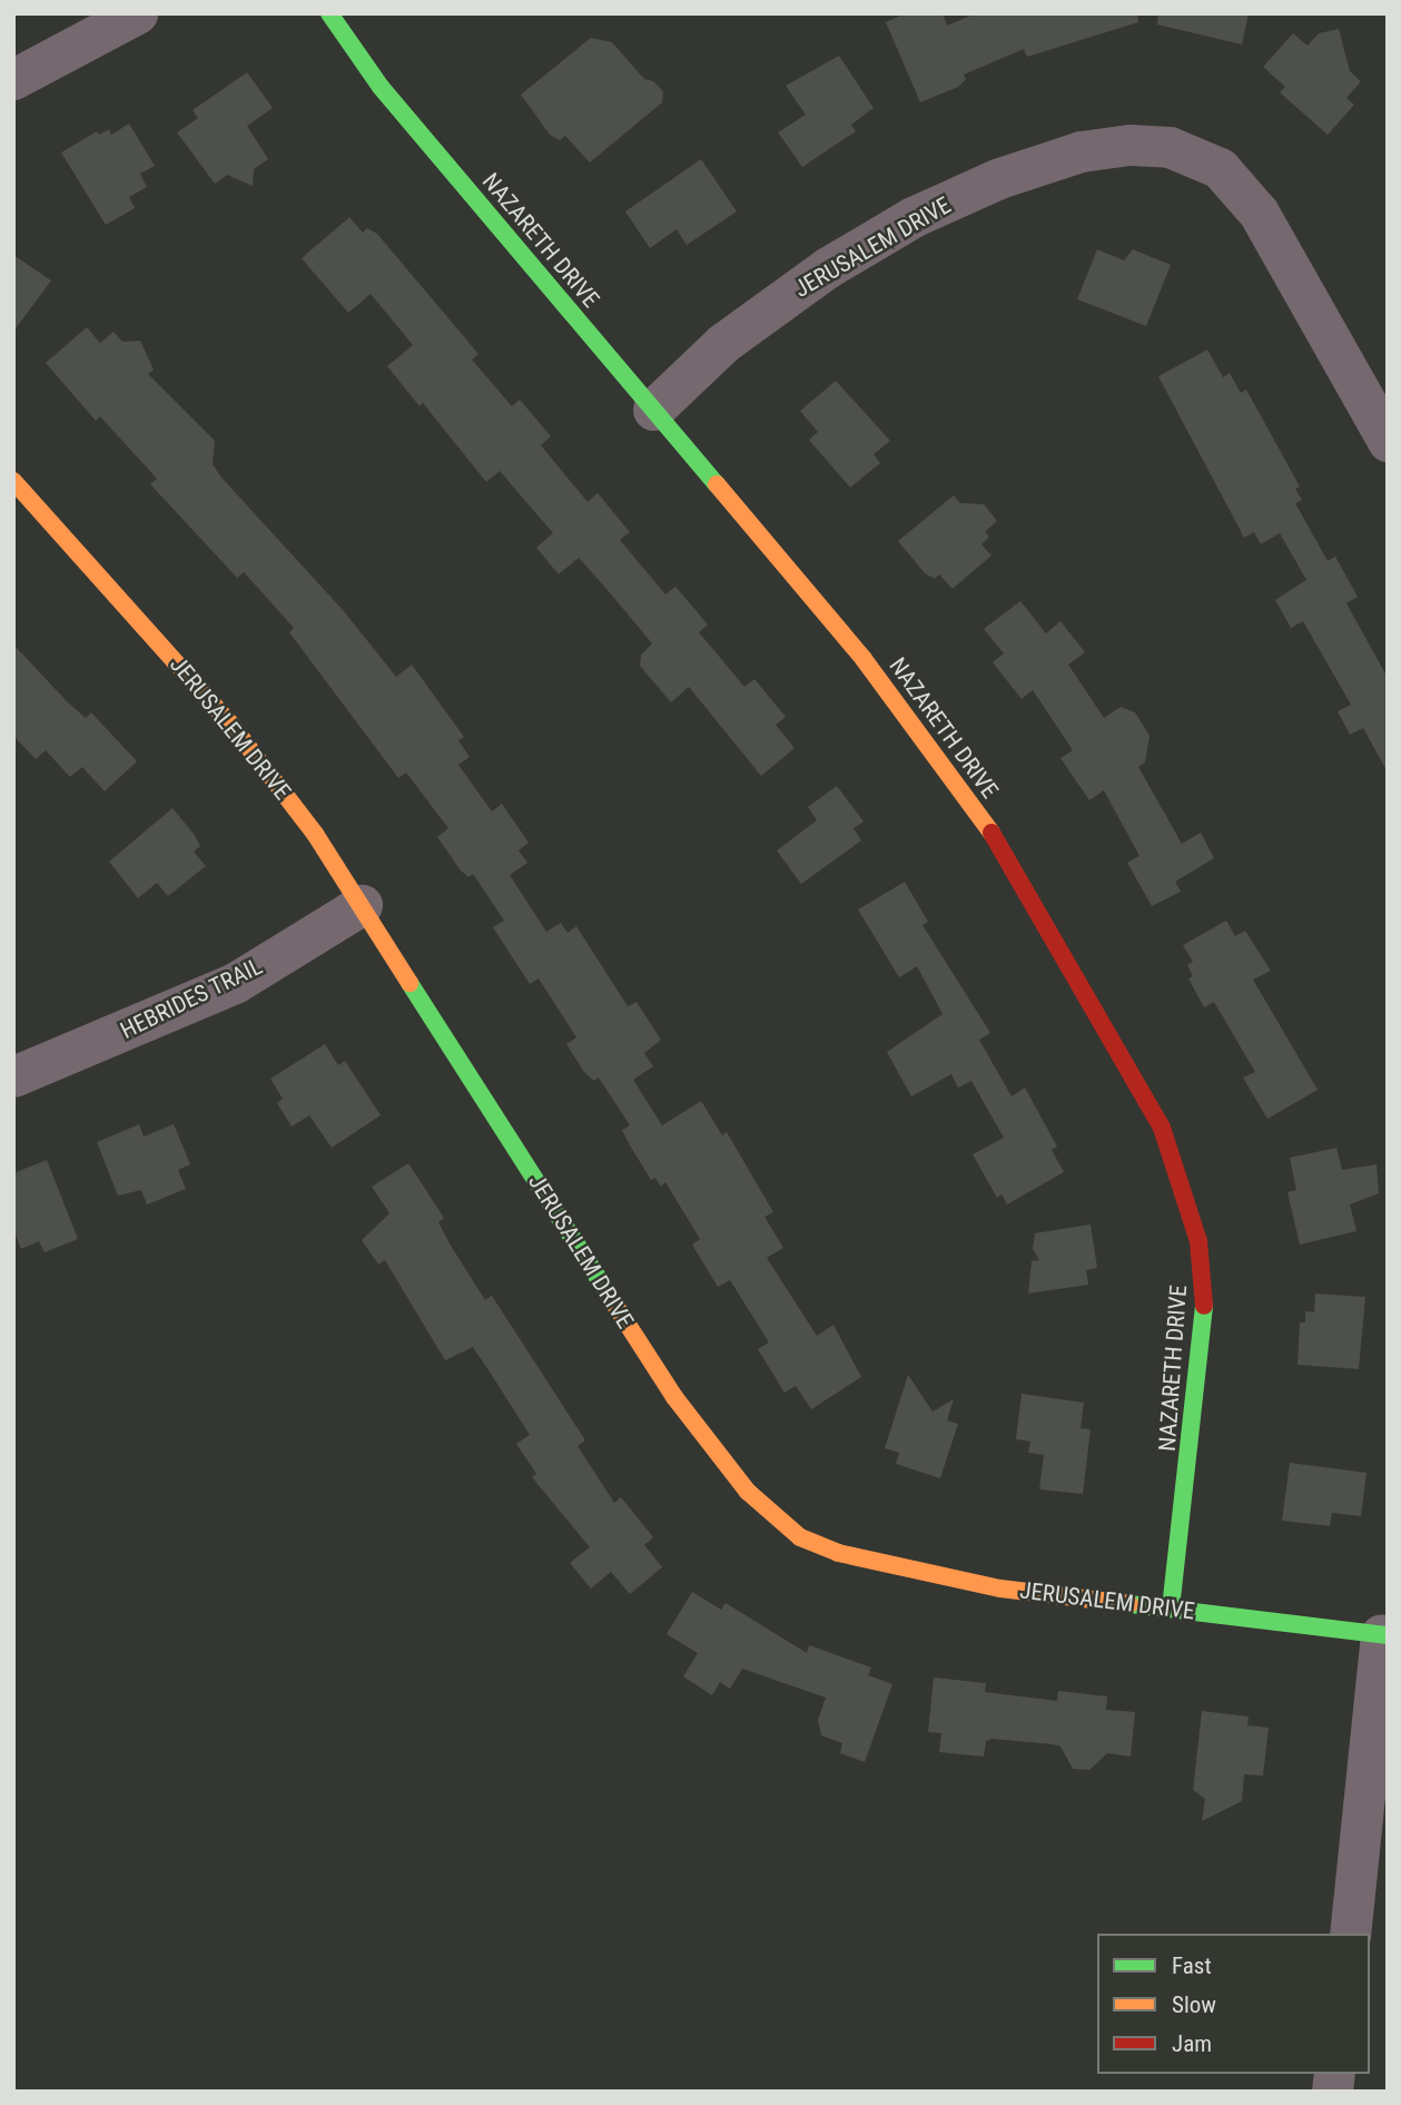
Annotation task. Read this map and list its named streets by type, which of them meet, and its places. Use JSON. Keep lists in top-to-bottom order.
{
  "streets": {
    "street": ["NAZARETH DRIVE", "JERUSALEM DRIVE", "HEBRIDES TRAIL"]
  },
  "crossings": [
    ["NAZARETH DRIVE", "JERUSALEM DRIVE"],
    ["JERUSALEM DRIVE", "HEBRIDES TRAIL"]
  ],
  "legend": ["Fast", "Slow", "Jam"]
}
